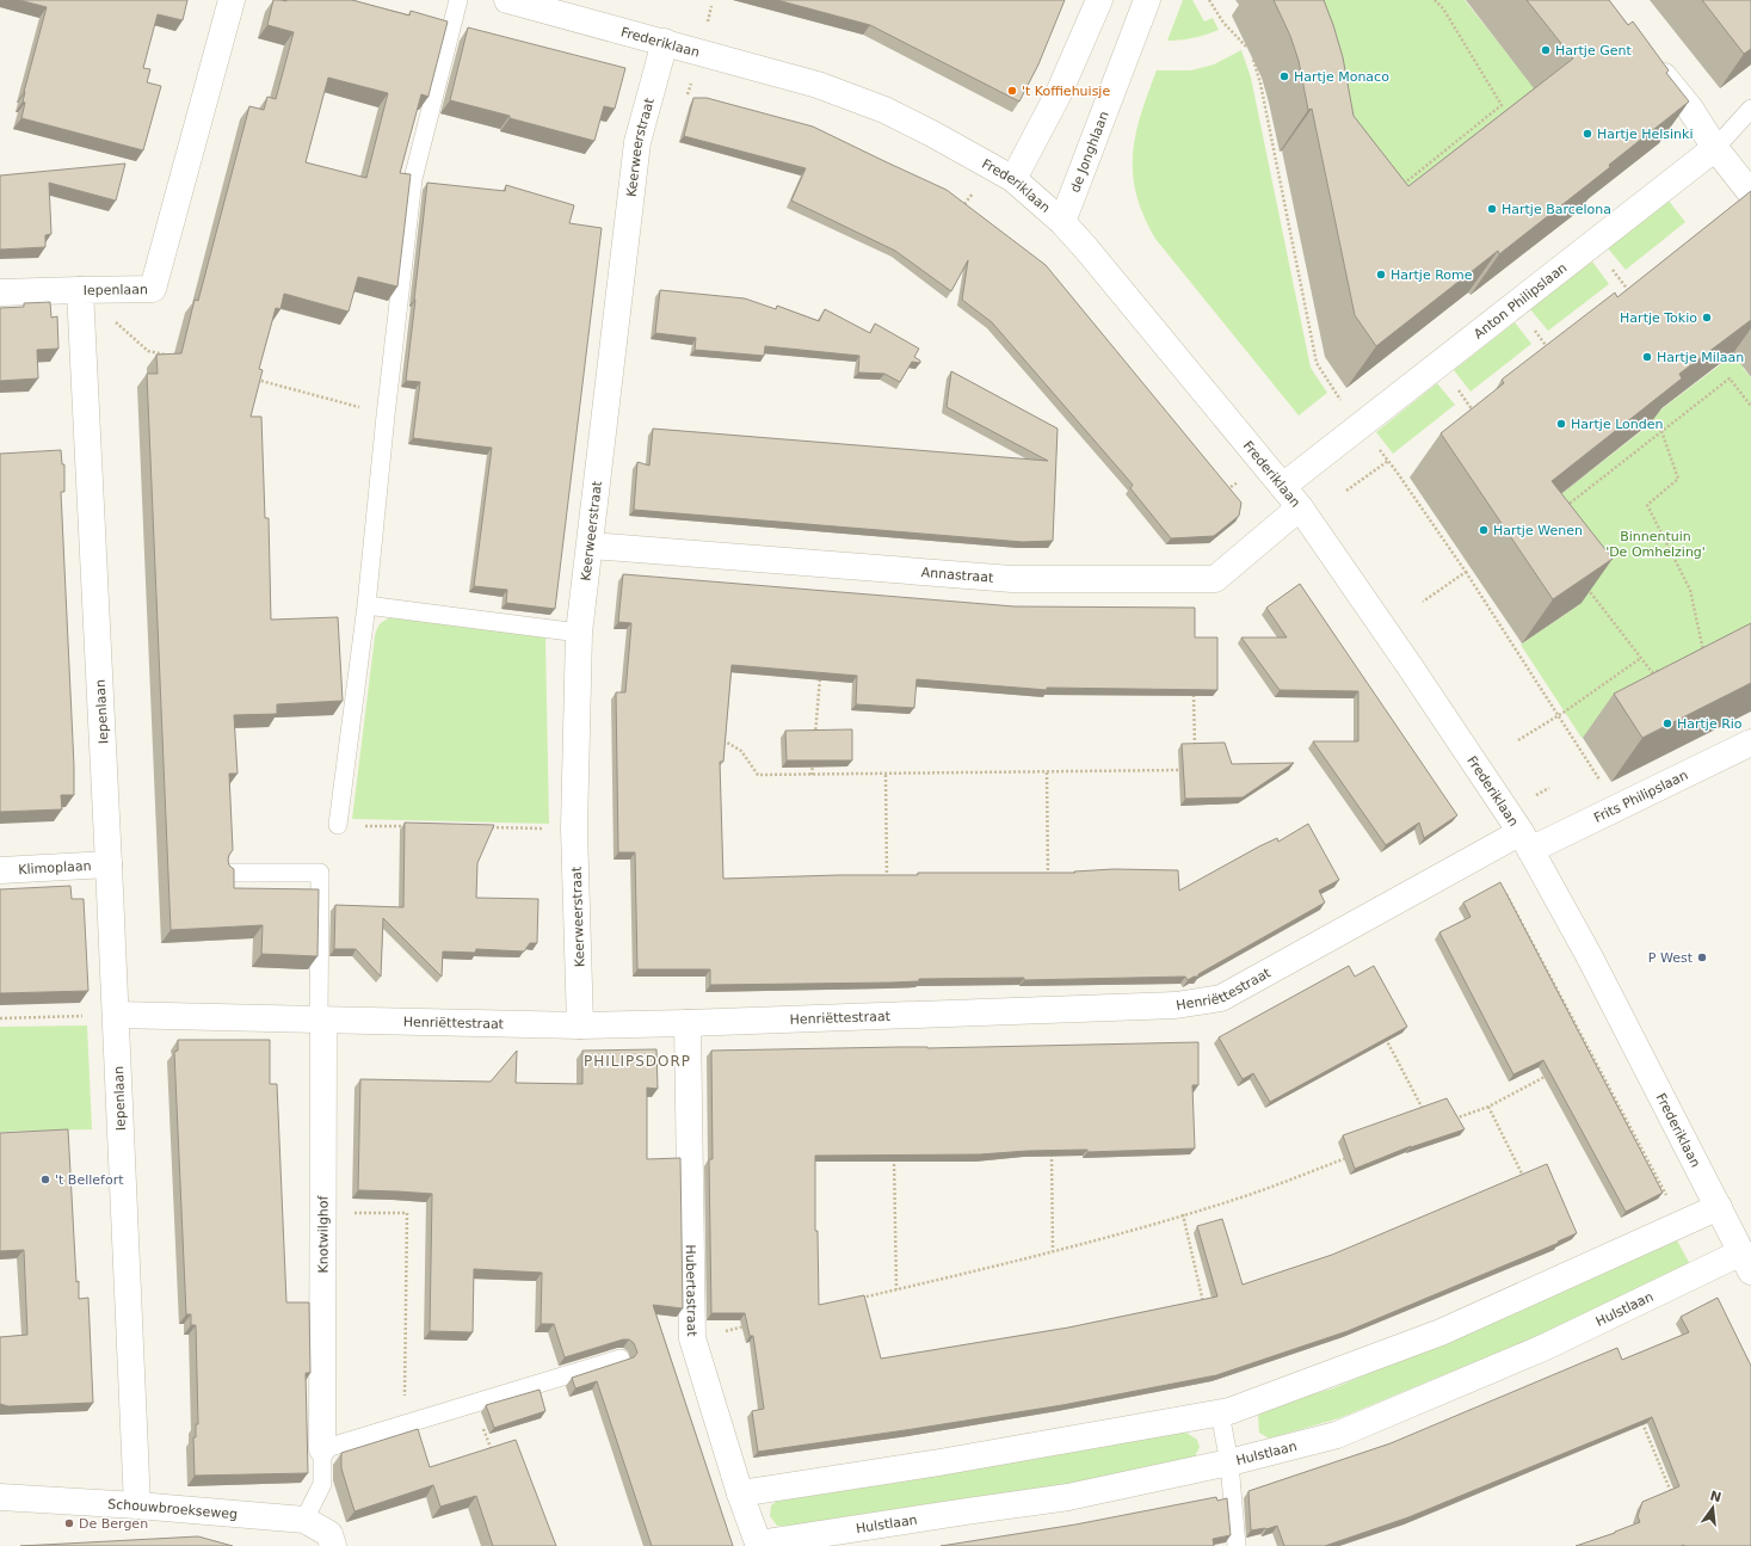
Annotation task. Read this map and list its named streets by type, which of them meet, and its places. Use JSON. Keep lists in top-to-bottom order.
{
  "streets": {
    "street": [
      "Frederiklaan",
      "Keerweerstraat",
      "de Jonghlaan",
      "Iepenlaan",
      "Anton Philipslaan",
      "Annastraat",
      "Frits Philipslaan",
      "Klimoplaan",
      "Henriëttestraat",
      "Knotwilghof",
      "Hubertastraat",
      "Hulstlaan",
      "Schouwbroekseweg"
    ]
  },
  "crossings": [
    ["Frederiklaan", "Keerweerstraat"],
    ["Frederiklaan", "de Jonghlaan"],
    ["Frederiklaan", "Anton Philipslaan"],
    ["Frederiklaan", "Annastraat"],
    ["Frederiklaan", "Frits Philipslaan"],
    ["Frederiklaan", "Henriëttestraat"],
    ["Frederiklaan", "Hulstlaan"],
    ["Keerweerstraat", "Annastraat"],
    ["Keerweerstraat", "Henriëttestraat"],
    ["Iepenlaan", "Klimoplaan"],
    ["Iepenlaan", "Henriëttestraat"],
    ["Iepenlaan", "Schouwbroekseweg"],
    ["Frits Philipslaan", "Henriëttestraat"],
    ["Henriëttestraat", "Knotwilghof"],
    ["Henriëttestraat", "Hubertastraat"],
    ["Knotwilghof", "Schouwbroekseweg"],
    ["Hubertastraat", "Hulstlaan"]
  ],
  "districts": ["PHILIPSDORP"],
  "parks": ["Binnentuin 'De Omhelzing'"],
  "places": [
    "Hartje Gent",
    "Hartje Monaco",
    "'t Koffiehuisje",
    "Hartje Helsinki",
    "Hartje Barcelona",
    "Hartje Rome",
    "Hartje Tokio",
    "Hartje Milaan",
    "Hartje Londen",
    "Hartje Wenen",
    "Hartje Rio",
    "P West",
    "'t Bellefort",
    "De Bergen"
  ],
  "north": "top"
}
